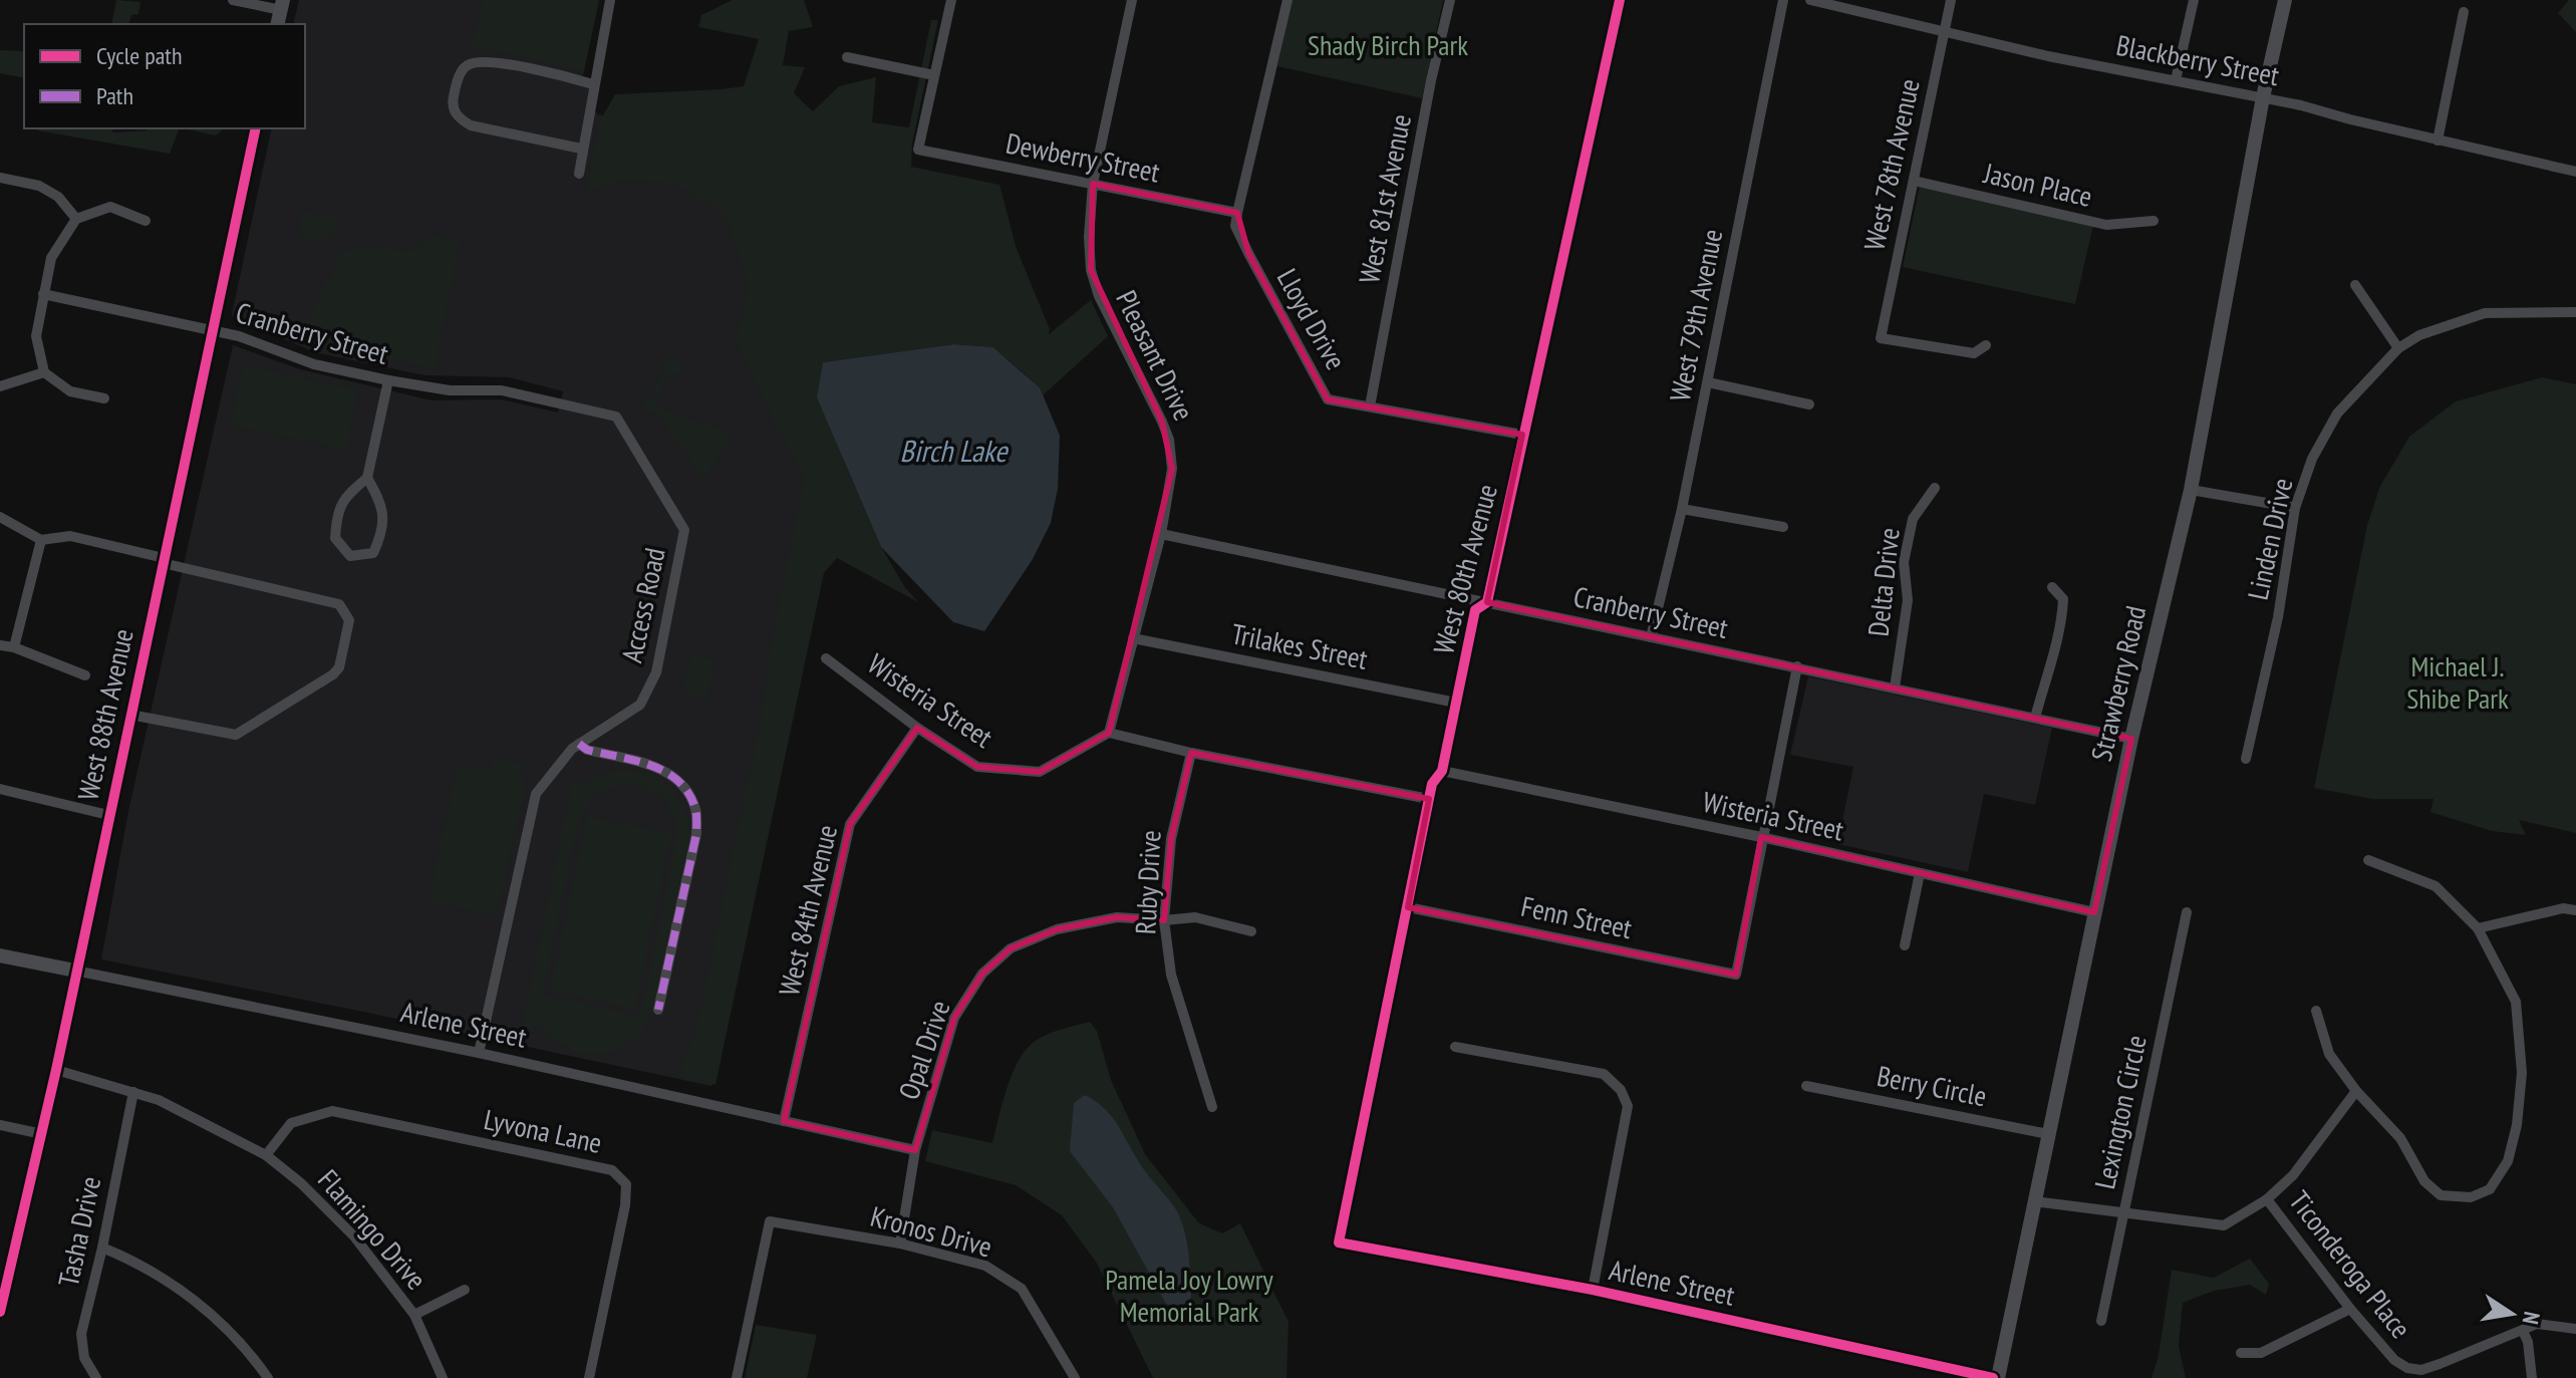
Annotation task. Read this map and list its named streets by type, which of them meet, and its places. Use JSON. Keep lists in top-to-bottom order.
{
  "streets": {
    "street": [
      "Blackberry Street",
      "Dewberry Street",
      "West 78th Avenue",
      "Jason Place",
      "West 81st Avenue",
      "West 79th Avenue",
      "Lloyd Drive",
      "Cranberry Street",
      "Pleasant Drive",
      "Linden Drive",
      "West 80th Avenue",
      "Delta Drive",
      "Access Road",
      "Trilakes Street",
      "Strawberry Road",
      "Wisteria Street",
      "West 88th Avenue",
      "Ruby Drive",
      "West 84th Avenue",
      "Fenn Street",
      "Arlene Street",
      "Opal Drive",
      "Berry Circle",
      "Lexington Circle",
      "Lyvona Lane",
      "Flamingo Drive",
      "Tasha Drive",
      "Kronos Drive",
      "Ticonderoga Place"
    ]
  },
  "crossings": [
    ["Blackberry Street", "West 78th Avenue"],
    ["Blackberry Street", "Strawberry Road"],
    ["Dewberry Street", "Lloyd Drive"],
    ["Dewberry Street", "Pleasant Drive"],
    ["West 78th Avenue", "Jason Place"],
    ["West 81st Avenue", "Lloyd Drive"],
    ["West 79th Avenue", "Cranberry Street"],
    ["Lloyd Drive", "West 80th Avenue"],
    ["Cranberry Street", "Pleasant Drive"],
    ["Cranberry Street", "West 80th Avenue"],
    ["Cranberry Street", "Delta Drive"],
    ["Cranberry Street", "Access Road"],
    ["Cranberry Street", "Strawberry Road"],
    ["Cranberry Street", "West 88th Avenue"],
    ["Pleasant Drive", "Trilakes Street"],
    ["Pleasant Drive", "Wisteria Street"],
    ["West 80th Avenue", "Trilakes Street"],
    ["West 80th Avenue", "Wisteria Street"],
    ["West 80th Avenue", "Fenn Street"],
    ["West 80th Avenue", "Arlene Street"],
    ["Access Road", "Arlene Street"],
    ["Strawberry Road", "Wisteria Street"],
    ["Strawberry Road", "Arlene Street"],
    ["Strawberry Road", "Berry Circle"],
    ["Wisteria Street", "West 84th Avenue"],
    ["Wisteria Street", "Fenn Street"],
    ["West 88th Avenue", "Arlene Street"],
    ["West 88th Avenue", "Flamingo Drive"],
    ["Ruby Drive", "Opal Drive"],
    ["West 84th Avenue", "Arlene Street"],
    ["Arlene Street", "Opal Drive"],
    ["Opal Drive", "Kronos Drive"],
    ["Lyvona Lane", "Flamingo Drive"],
    ["Flamingo Drive", "Tasha Drive"]
  ],
  "water": ["Birch Lake"],
  "parks": ["Shady Birch Park", "Michael J. Shibe Park", "Pamela Joy Lowry Memorial Park"],
  "legend": ["Cycle path", "Path"],
  "north": "right"
}
